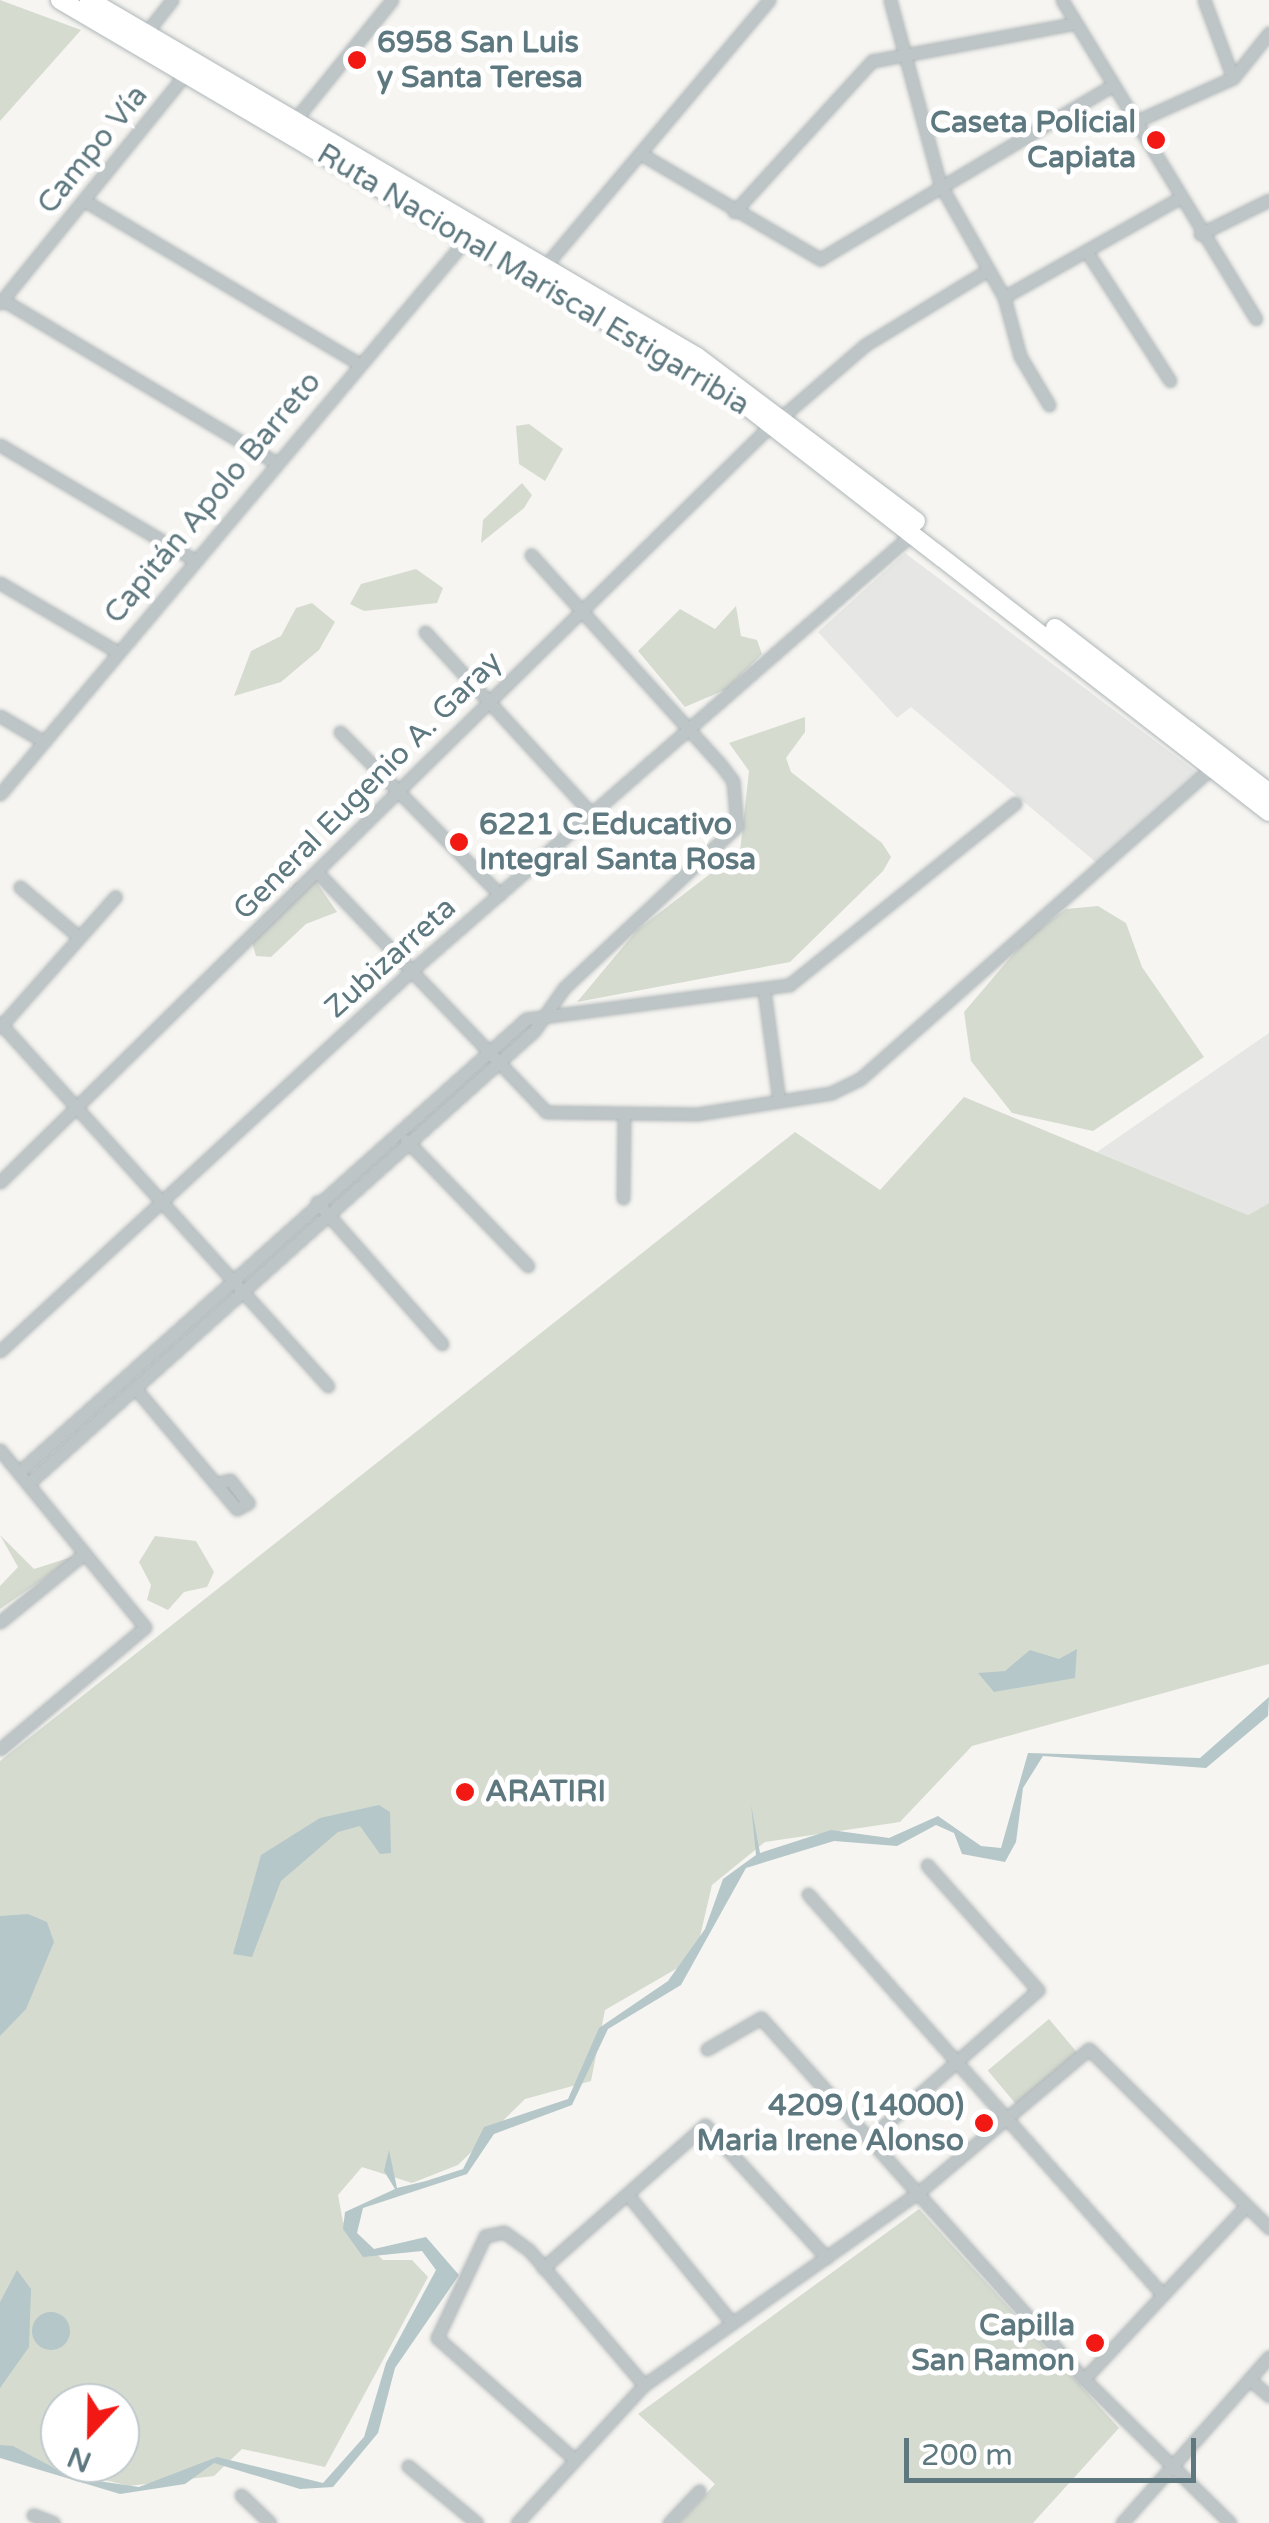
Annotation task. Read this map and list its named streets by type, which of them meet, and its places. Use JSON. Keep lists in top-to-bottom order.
{
  "streets": {
    "highway": ["Ruta Nacional Mariscal Estigarribia"],
    "street": [
      "Campo Vía",
      "Capitán Apolo Barreto",
      "General Eugenio A. Garay",
      "Zubizarreta"
    ]
  },
  "crossings": [
    ["Campo Vía", "Ruta Nacional Mariscal Estigarribia"],
    ["Ruta Nacional Mariscal Estigarribia", "Capitán Apolo Barreto"],
    ["Ruta Nacional Mariscal Estigarribia", "General Eugenio A. Garay"],
    ["Ruta Nacional Mariscal Estigarribia", "Zubizarreta"]
  ],
  "places": [
    "6958 San Luis y Santa Teresa",
    "Caseta Policial Capiata",
    "6221 C.Educativo Integral Santa Rosa",
    "ARATIRI",
    "4209 (14000) Maria Irene Alonso",
    "Capilla San Ramon"
  ],
  "scale_bar": "200 m",
  "north": "bottom"
}
